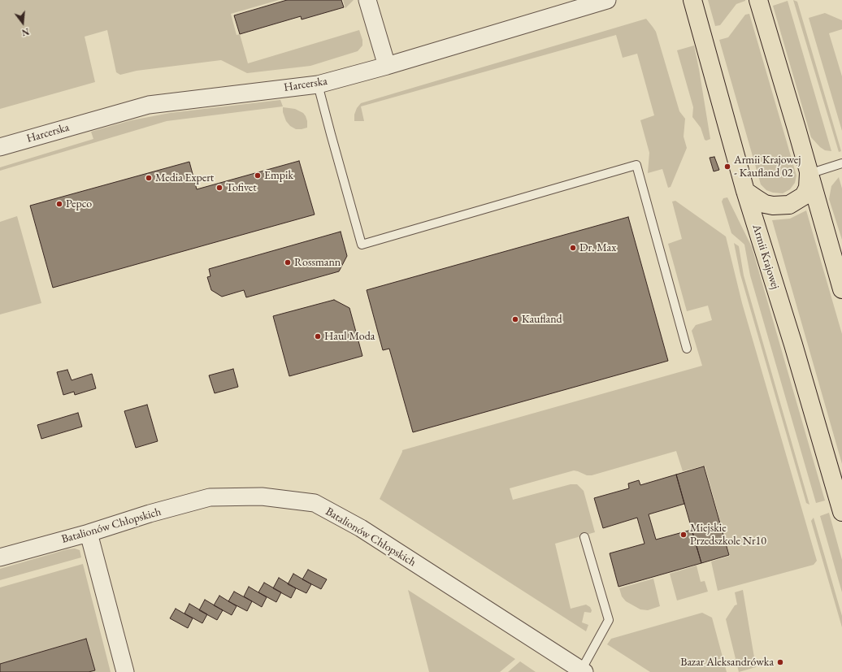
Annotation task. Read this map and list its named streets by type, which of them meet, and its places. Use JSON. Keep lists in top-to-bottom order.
{
  "streets": {
    "main road": ["Armii Krajowej"],
    "street": ["Harcerska", "Batalionów Chłopskich"]
  },
  "places": [
    "Armii Krajowej - Kaufland 02",
    "Empik",
    "Media Expert",
    "Tofivet",
    "Pepco",
    "Dr. Max",
    "Rossmann",
    "Kaufland",
    "Haul Moda",
    "Miejskie Przedszkole Nr10",
    "Bazar Aleksandrówka"
  ],
  "north": "bottom"
}
